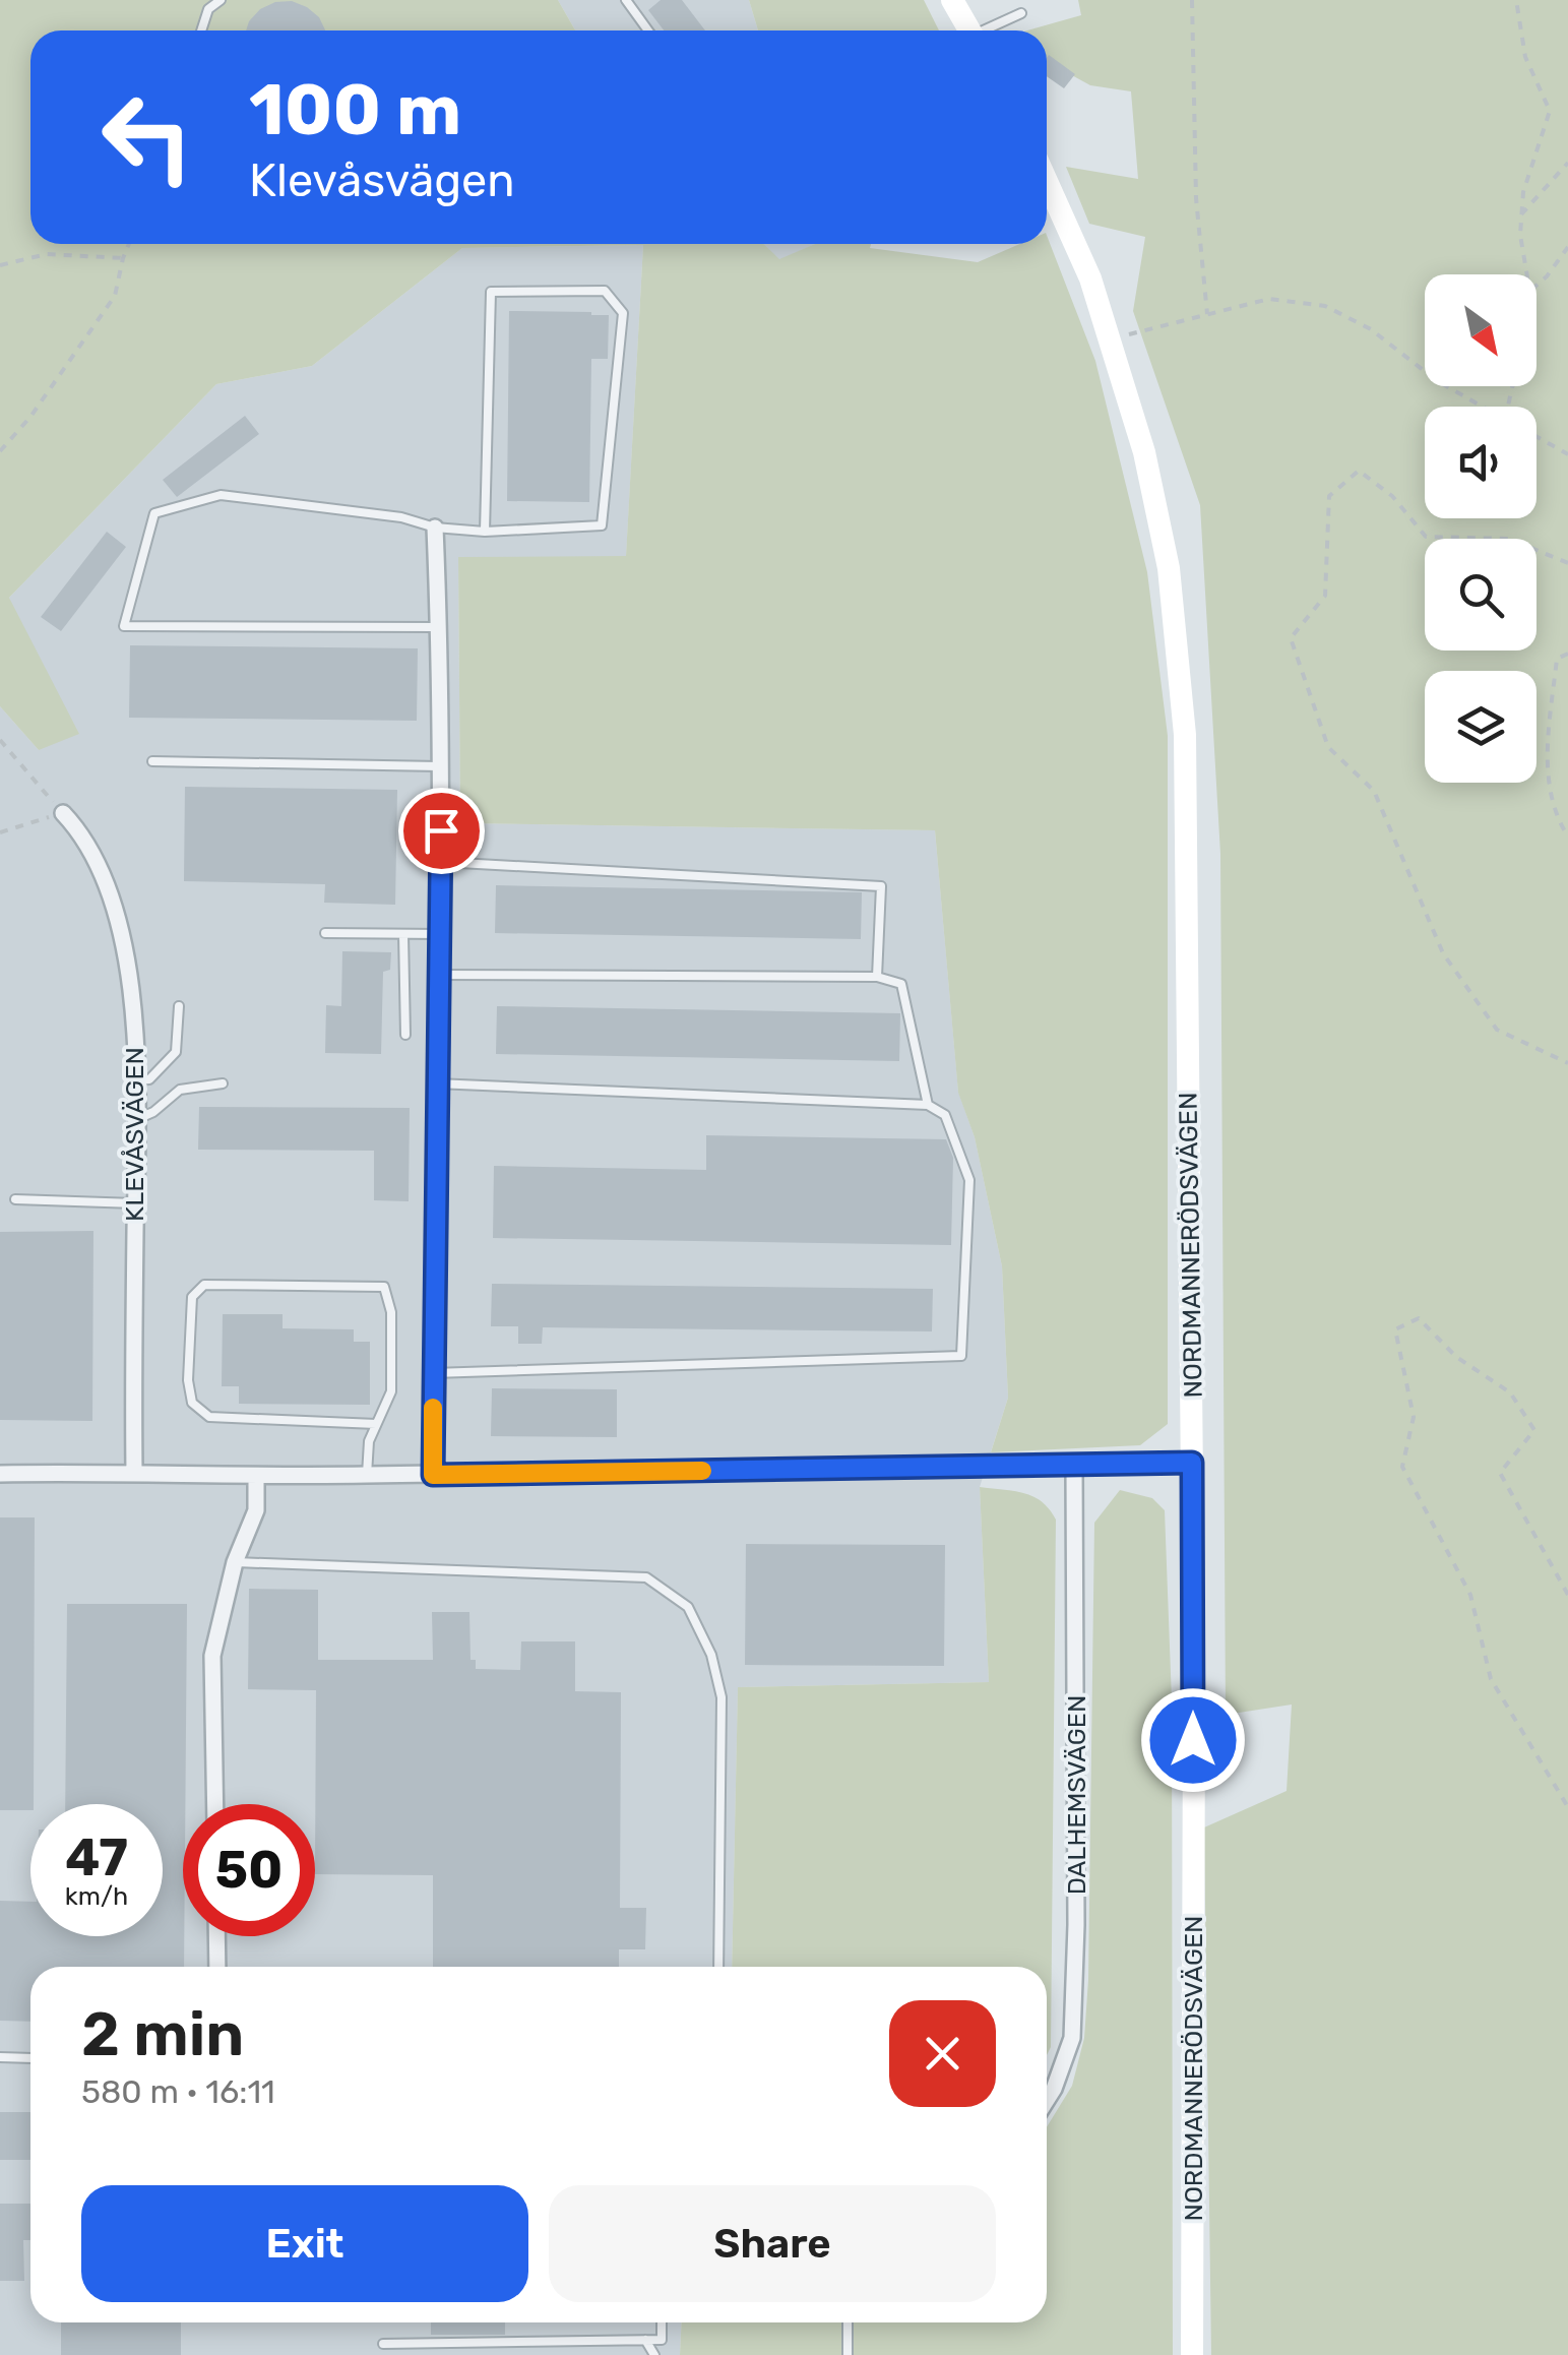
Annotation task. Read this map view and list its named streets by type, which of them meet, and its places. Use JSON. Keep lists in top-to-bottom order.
{
  "streets": {
    "main road": ["NORDMANNERÖDSVÄGEN"],
    "street": ["KLEVÅSVÄGEN", "DALHEMSVÄGEN"]
  },
  "north": "bottom right",
  "page": {
    "turn": ["100 m", "Klevåsvägen"],
    "speed": "47 km/h",
    "limit": "50",
    "heading": ["2 min", "580 m · 16:11"],
    "buttons": ["Exit", "Share"]
  }
}
